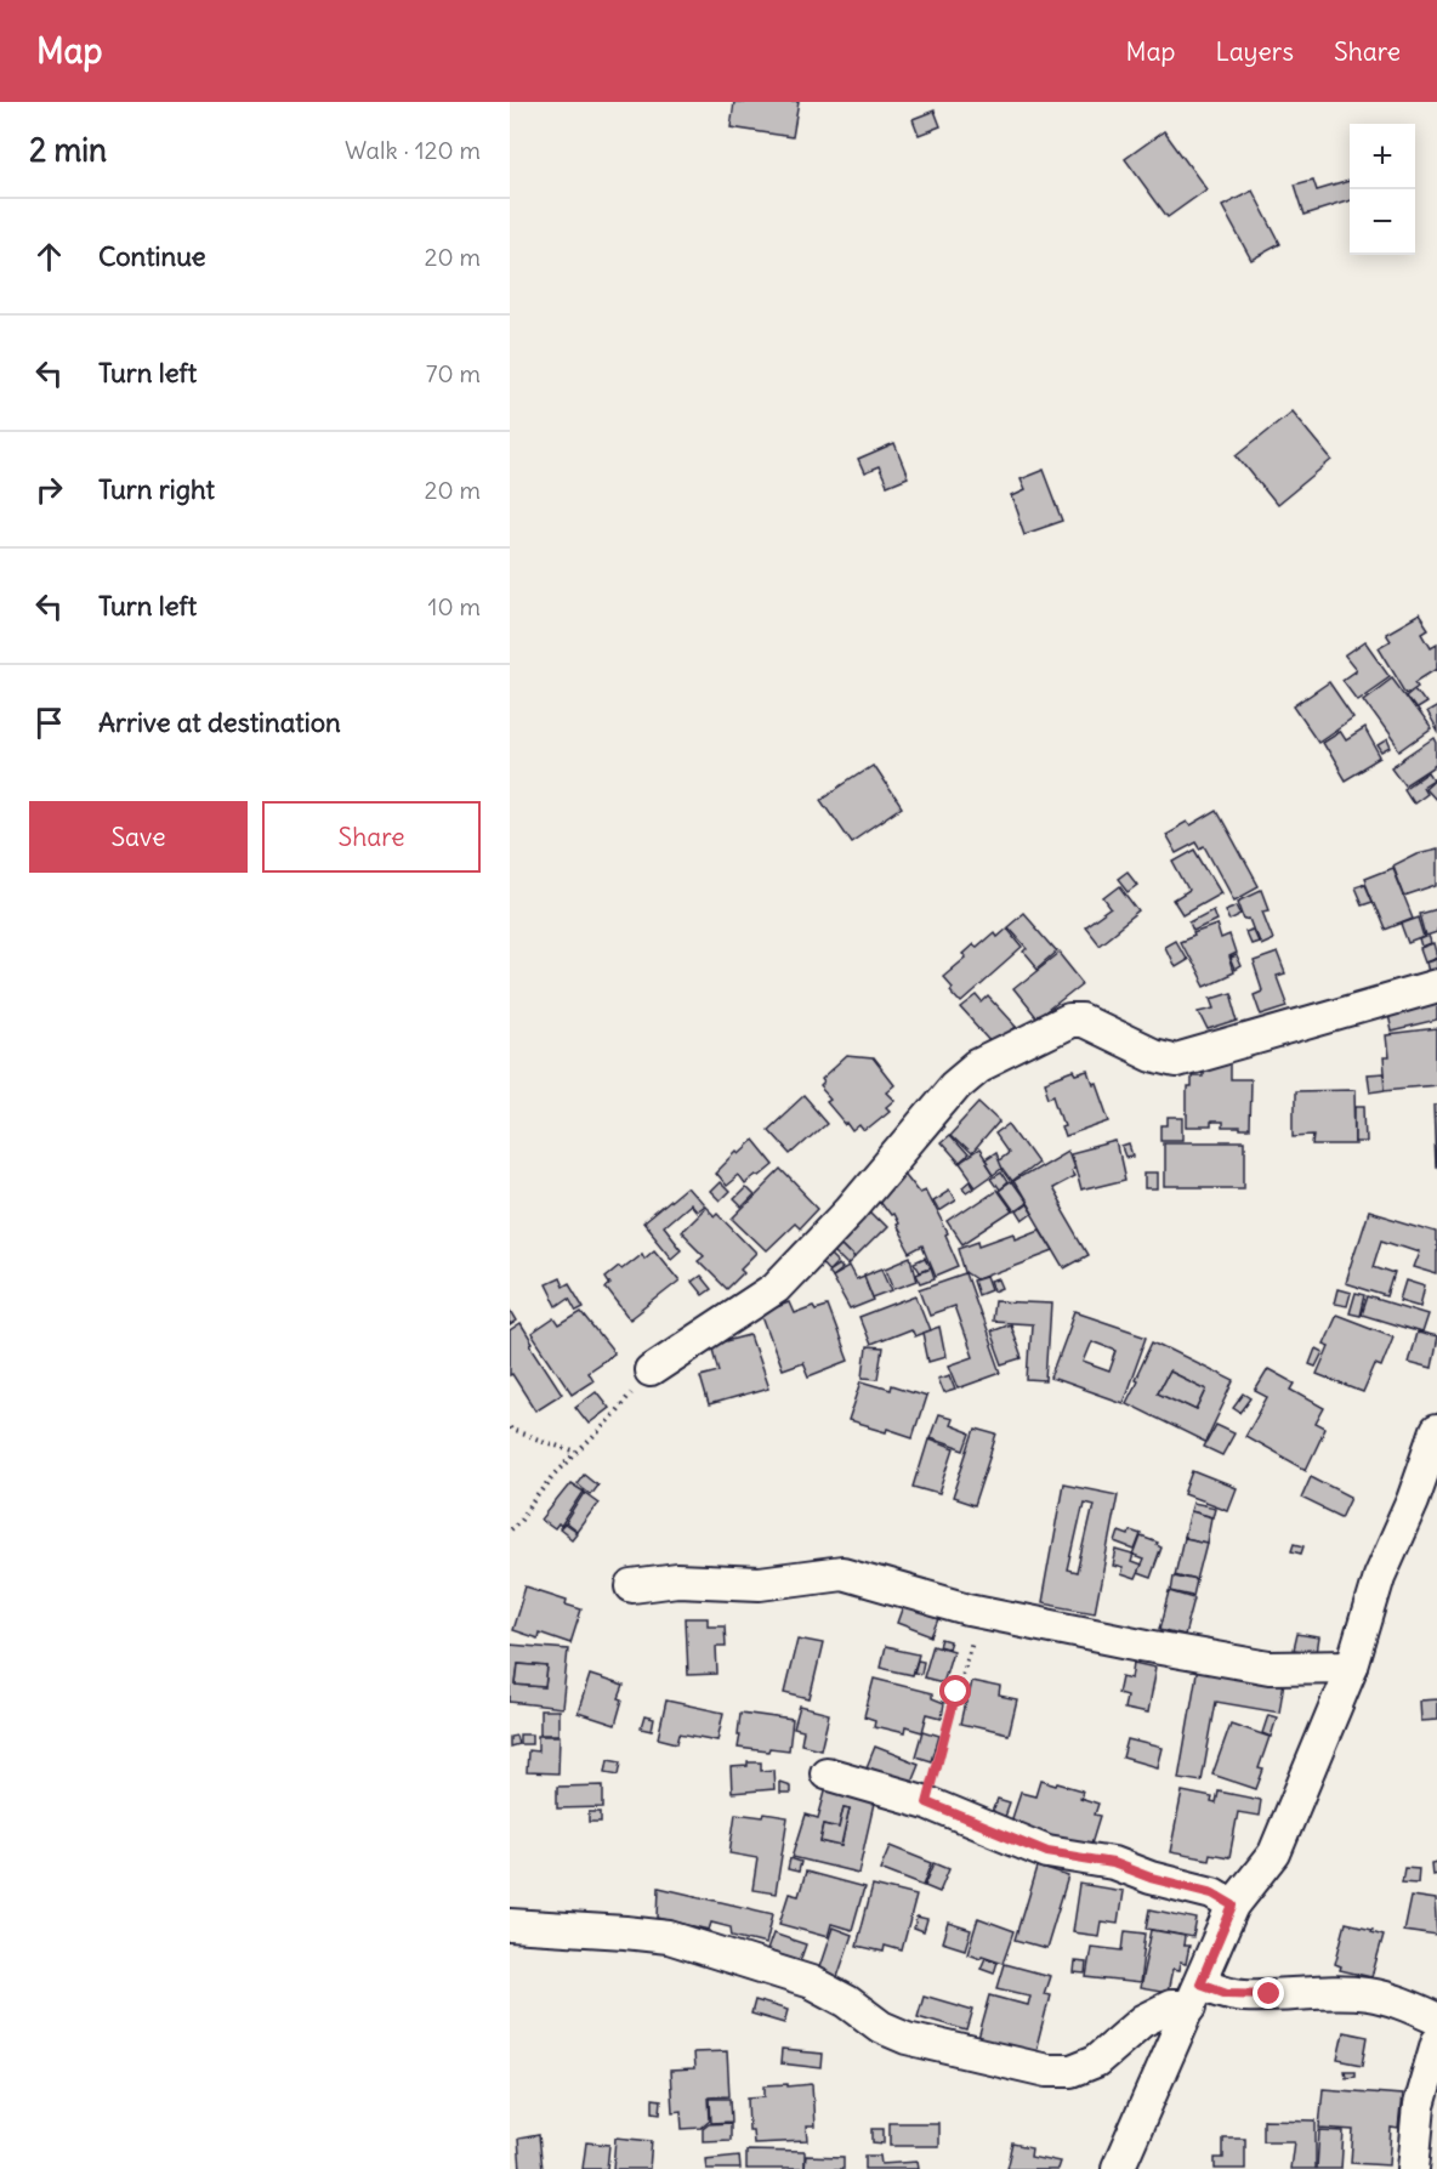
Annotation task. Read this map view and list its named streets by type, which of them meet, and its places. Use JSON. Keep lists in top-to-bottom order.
{
  "page": {
    "header": "Map",
    "nav": ["Map", "Layers", "Share"],
    "heading": ["2 min", "Walk · 120 m"],
    "map_buttons": ["+", "−"],
    "list": [
      ["Continue", "20 m"],
      ["Turn left", "70 m"],
      ["Turn right", "20 m"],
      ["Turn left", "10 m"],
      "Arrive at destination"
    ],
    "buttons": ["Save", "Share"]
  }
}
